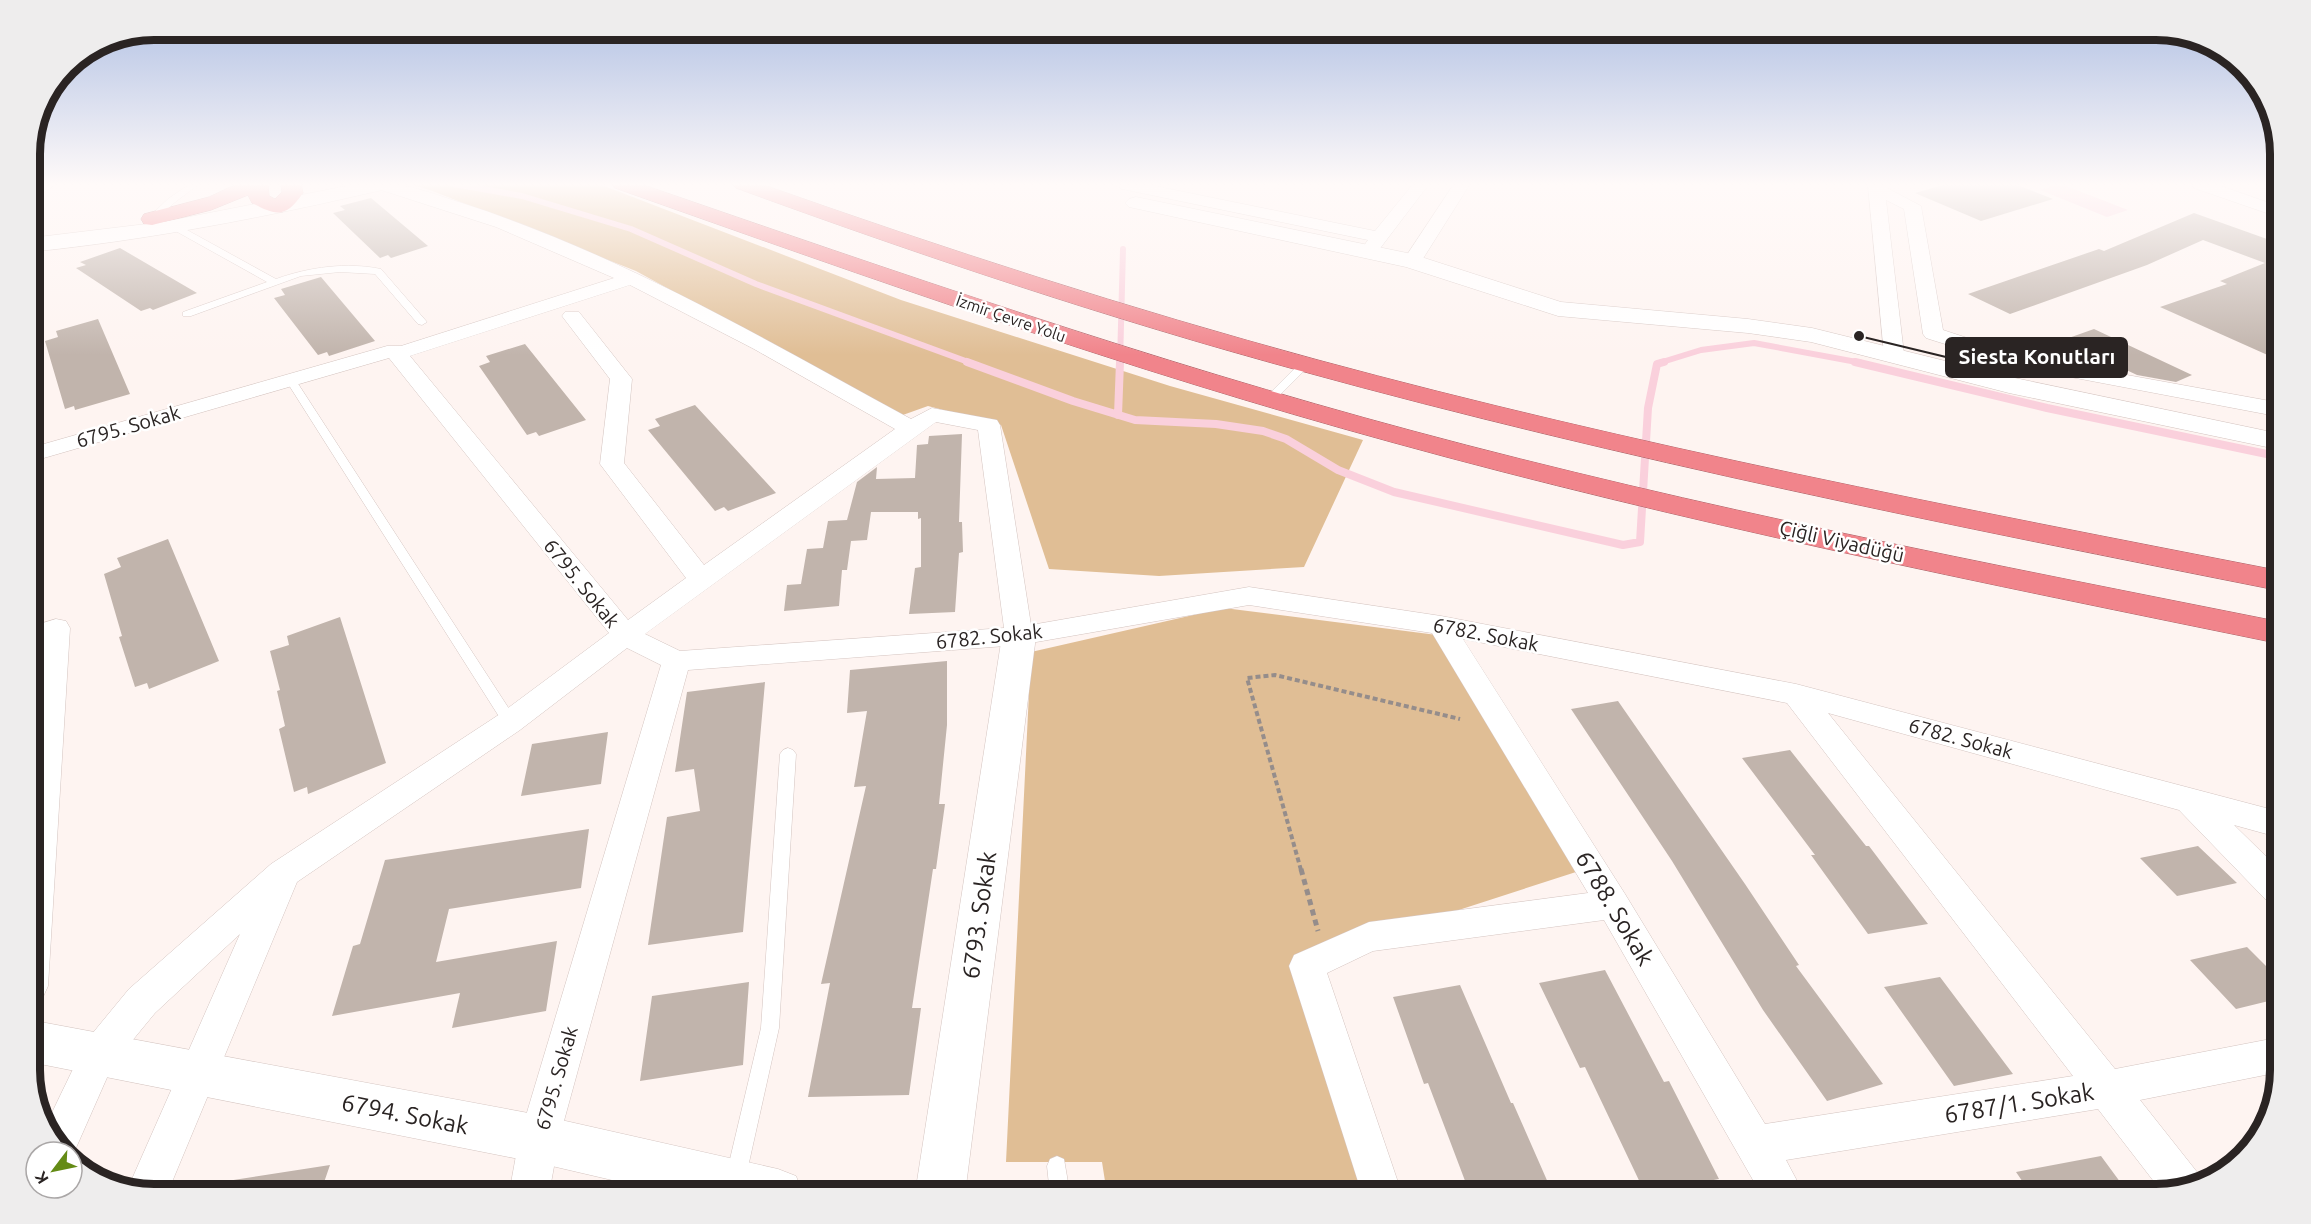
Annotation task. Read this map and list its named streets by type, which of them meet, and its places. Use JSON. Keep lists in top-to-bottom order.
{
  "streets": {
    "highway": ["İzmir Çevre Yolu", "Çiğli Viyadüğü"],
    "street": [
      "6795. Sokak",
      "6782. Sokak",
      "6788. Sokak",
      "6793. Sokak",
      "6787/1. Sokak",
      "6794. Sokak"
    ]
  },
  "crossings": [
    ["İzmir Çevre Yolu", "Çiğli Viyadüğü"],
    ["6795. Sokak", "6782. Sokak"],
    ["6795. Sokak", "6794. Sokak"],
    ["6782. Sokak", "6788. Sokak"],
    ["6782. Sokak", "6793. Sokak"],
    ["6788. Sokak", "6787/1. Sokak"]
  ],
  "places": ["Siesta Konutları"],
  "north": "bottom left"
}
